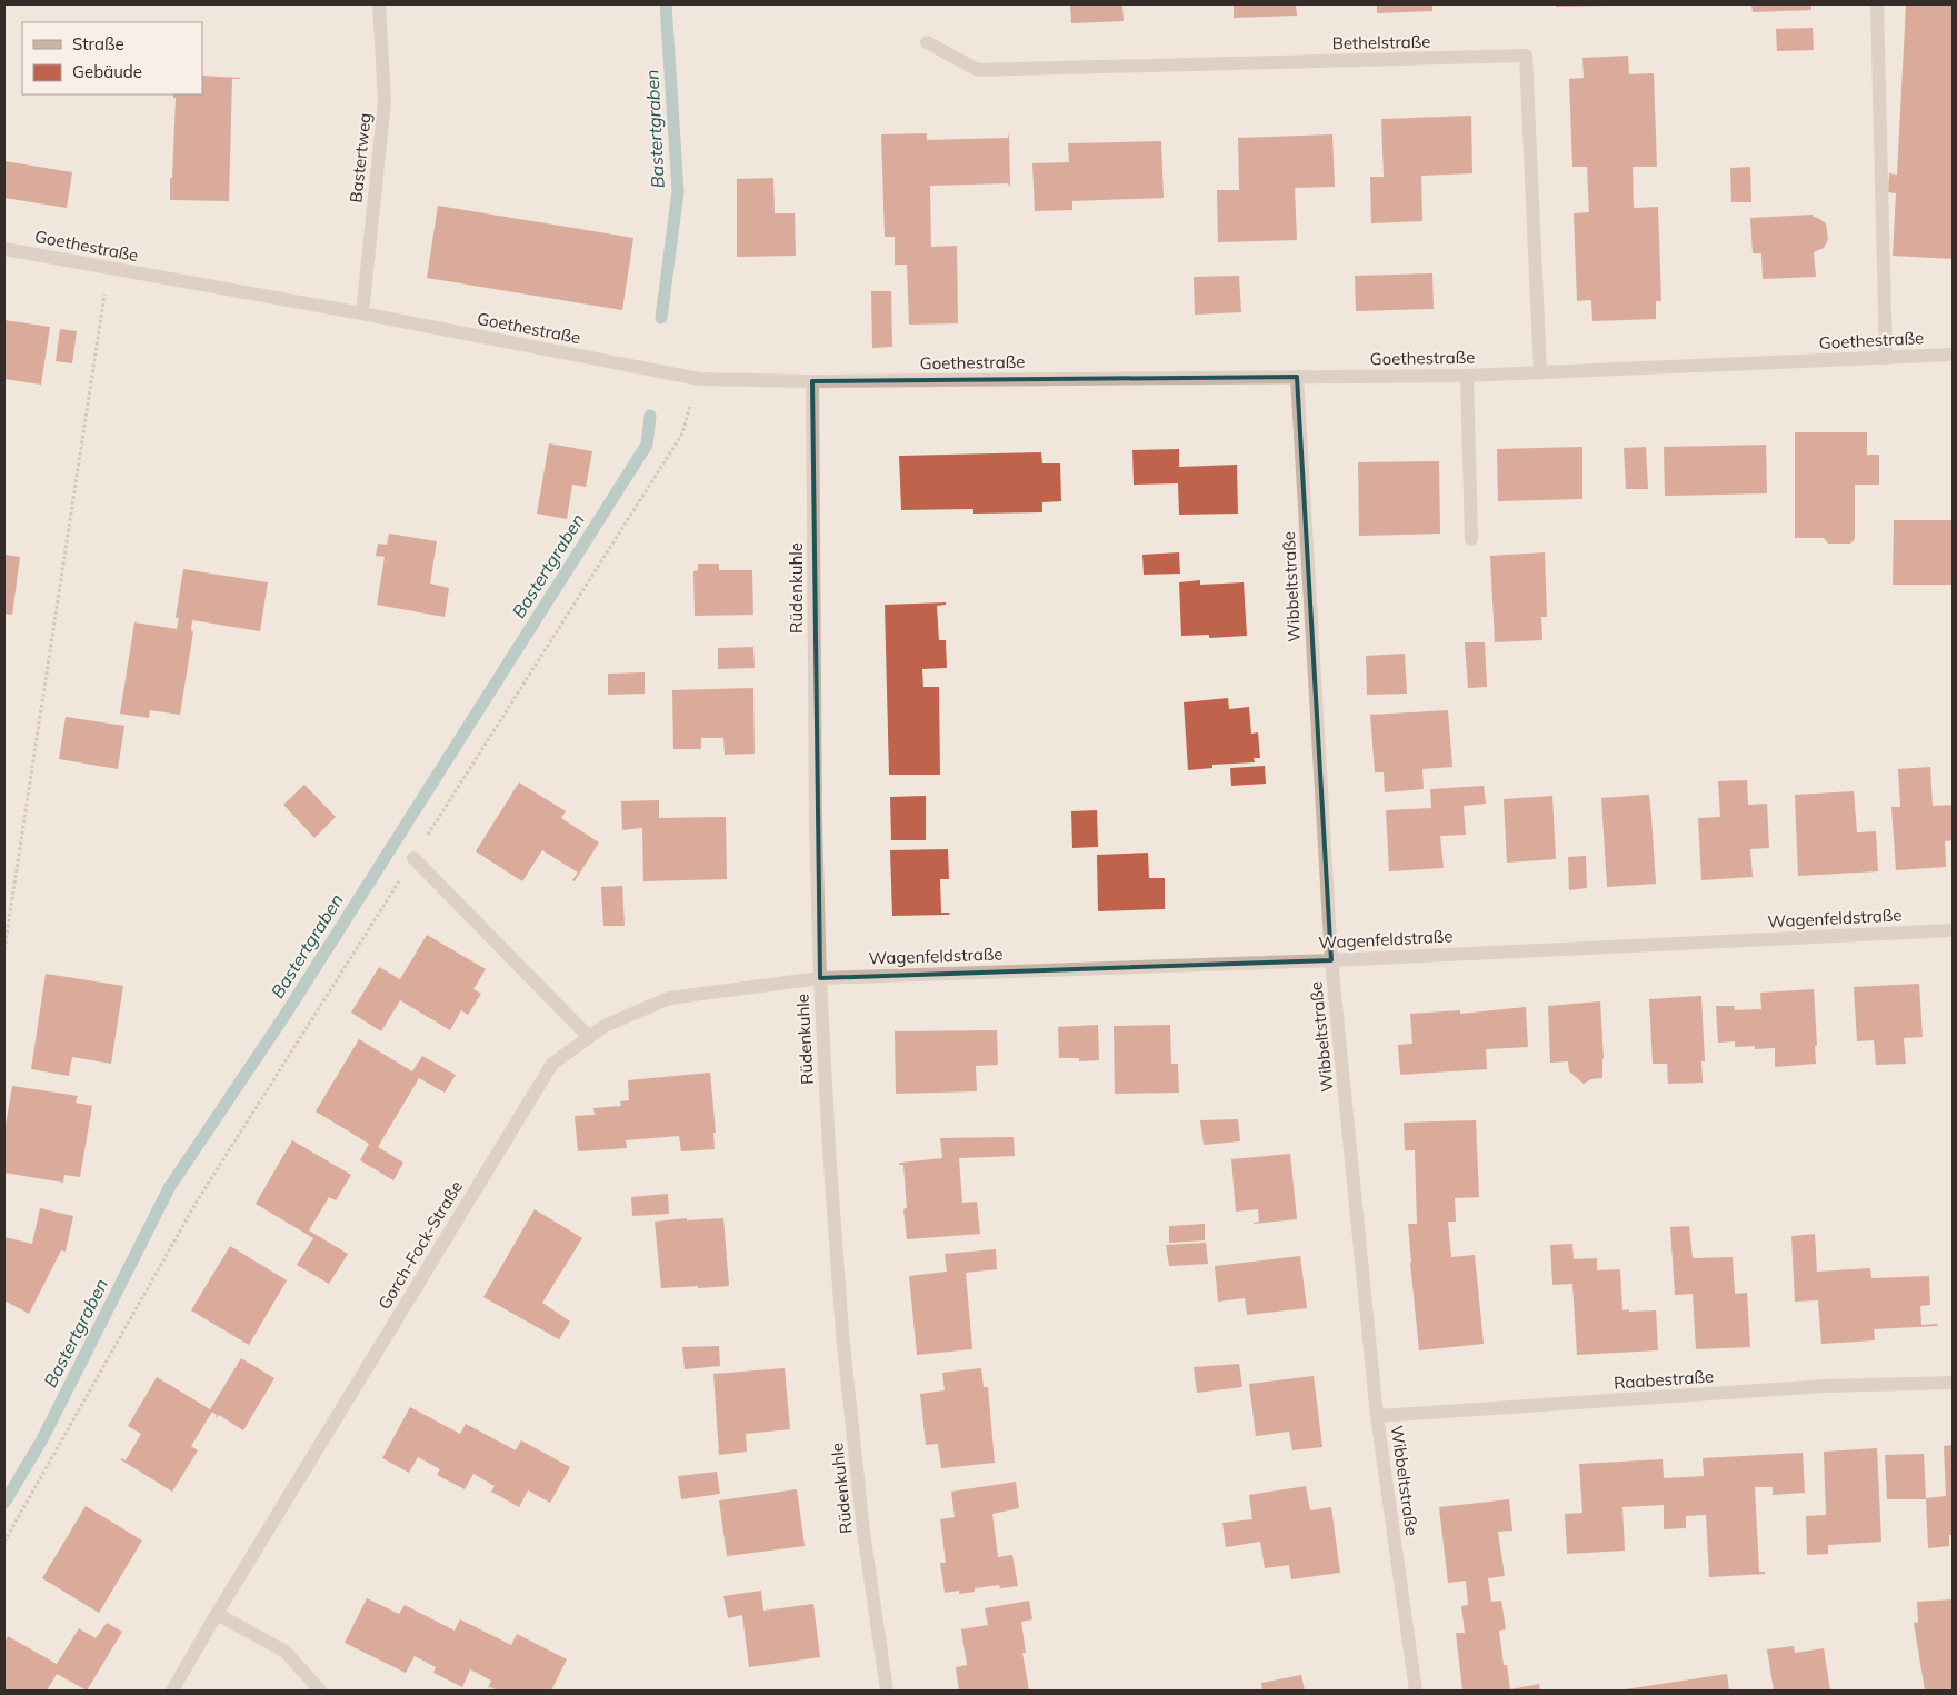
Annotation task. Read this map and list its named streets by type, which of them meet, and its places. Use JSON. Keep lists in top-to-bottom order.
{
  "streets": {
    "street": [
      "Bethelstraße",
      "Bastertweg",
      "Goethestraße",
      "Wibbeltstraße",
      "Rüdenkuhle",
      "Wagenfeldstraße",
      "Gorch-Fock-Straße",
      "Raabestraße"
    ]
  },
  "crossings": [
    ["Bethelstraße", "Goethestraße"],
    ["Bastertweg", "Goethestraße"],
    ["Goethestraße", "Wibbeltstraße"],
    ["Goethestraße", "Rüdenkuhle"],
    ["Wibbeltstraße", "Wagenfeldstraße"],
    ["Wibbeltstraße", "Raabestraße"],
    ["Rüdenkuhle", "Wagenfeldstraße"],
    ["Rüdenkuhle", "Gorch-Fock-Straße"],
    ["Wagenfeldstraße", "Gorch-Fock-Straße"]
  ],
  "water": ["Bastertgraben"],
  "legend": ["Straße", "Gebäude"]
}
